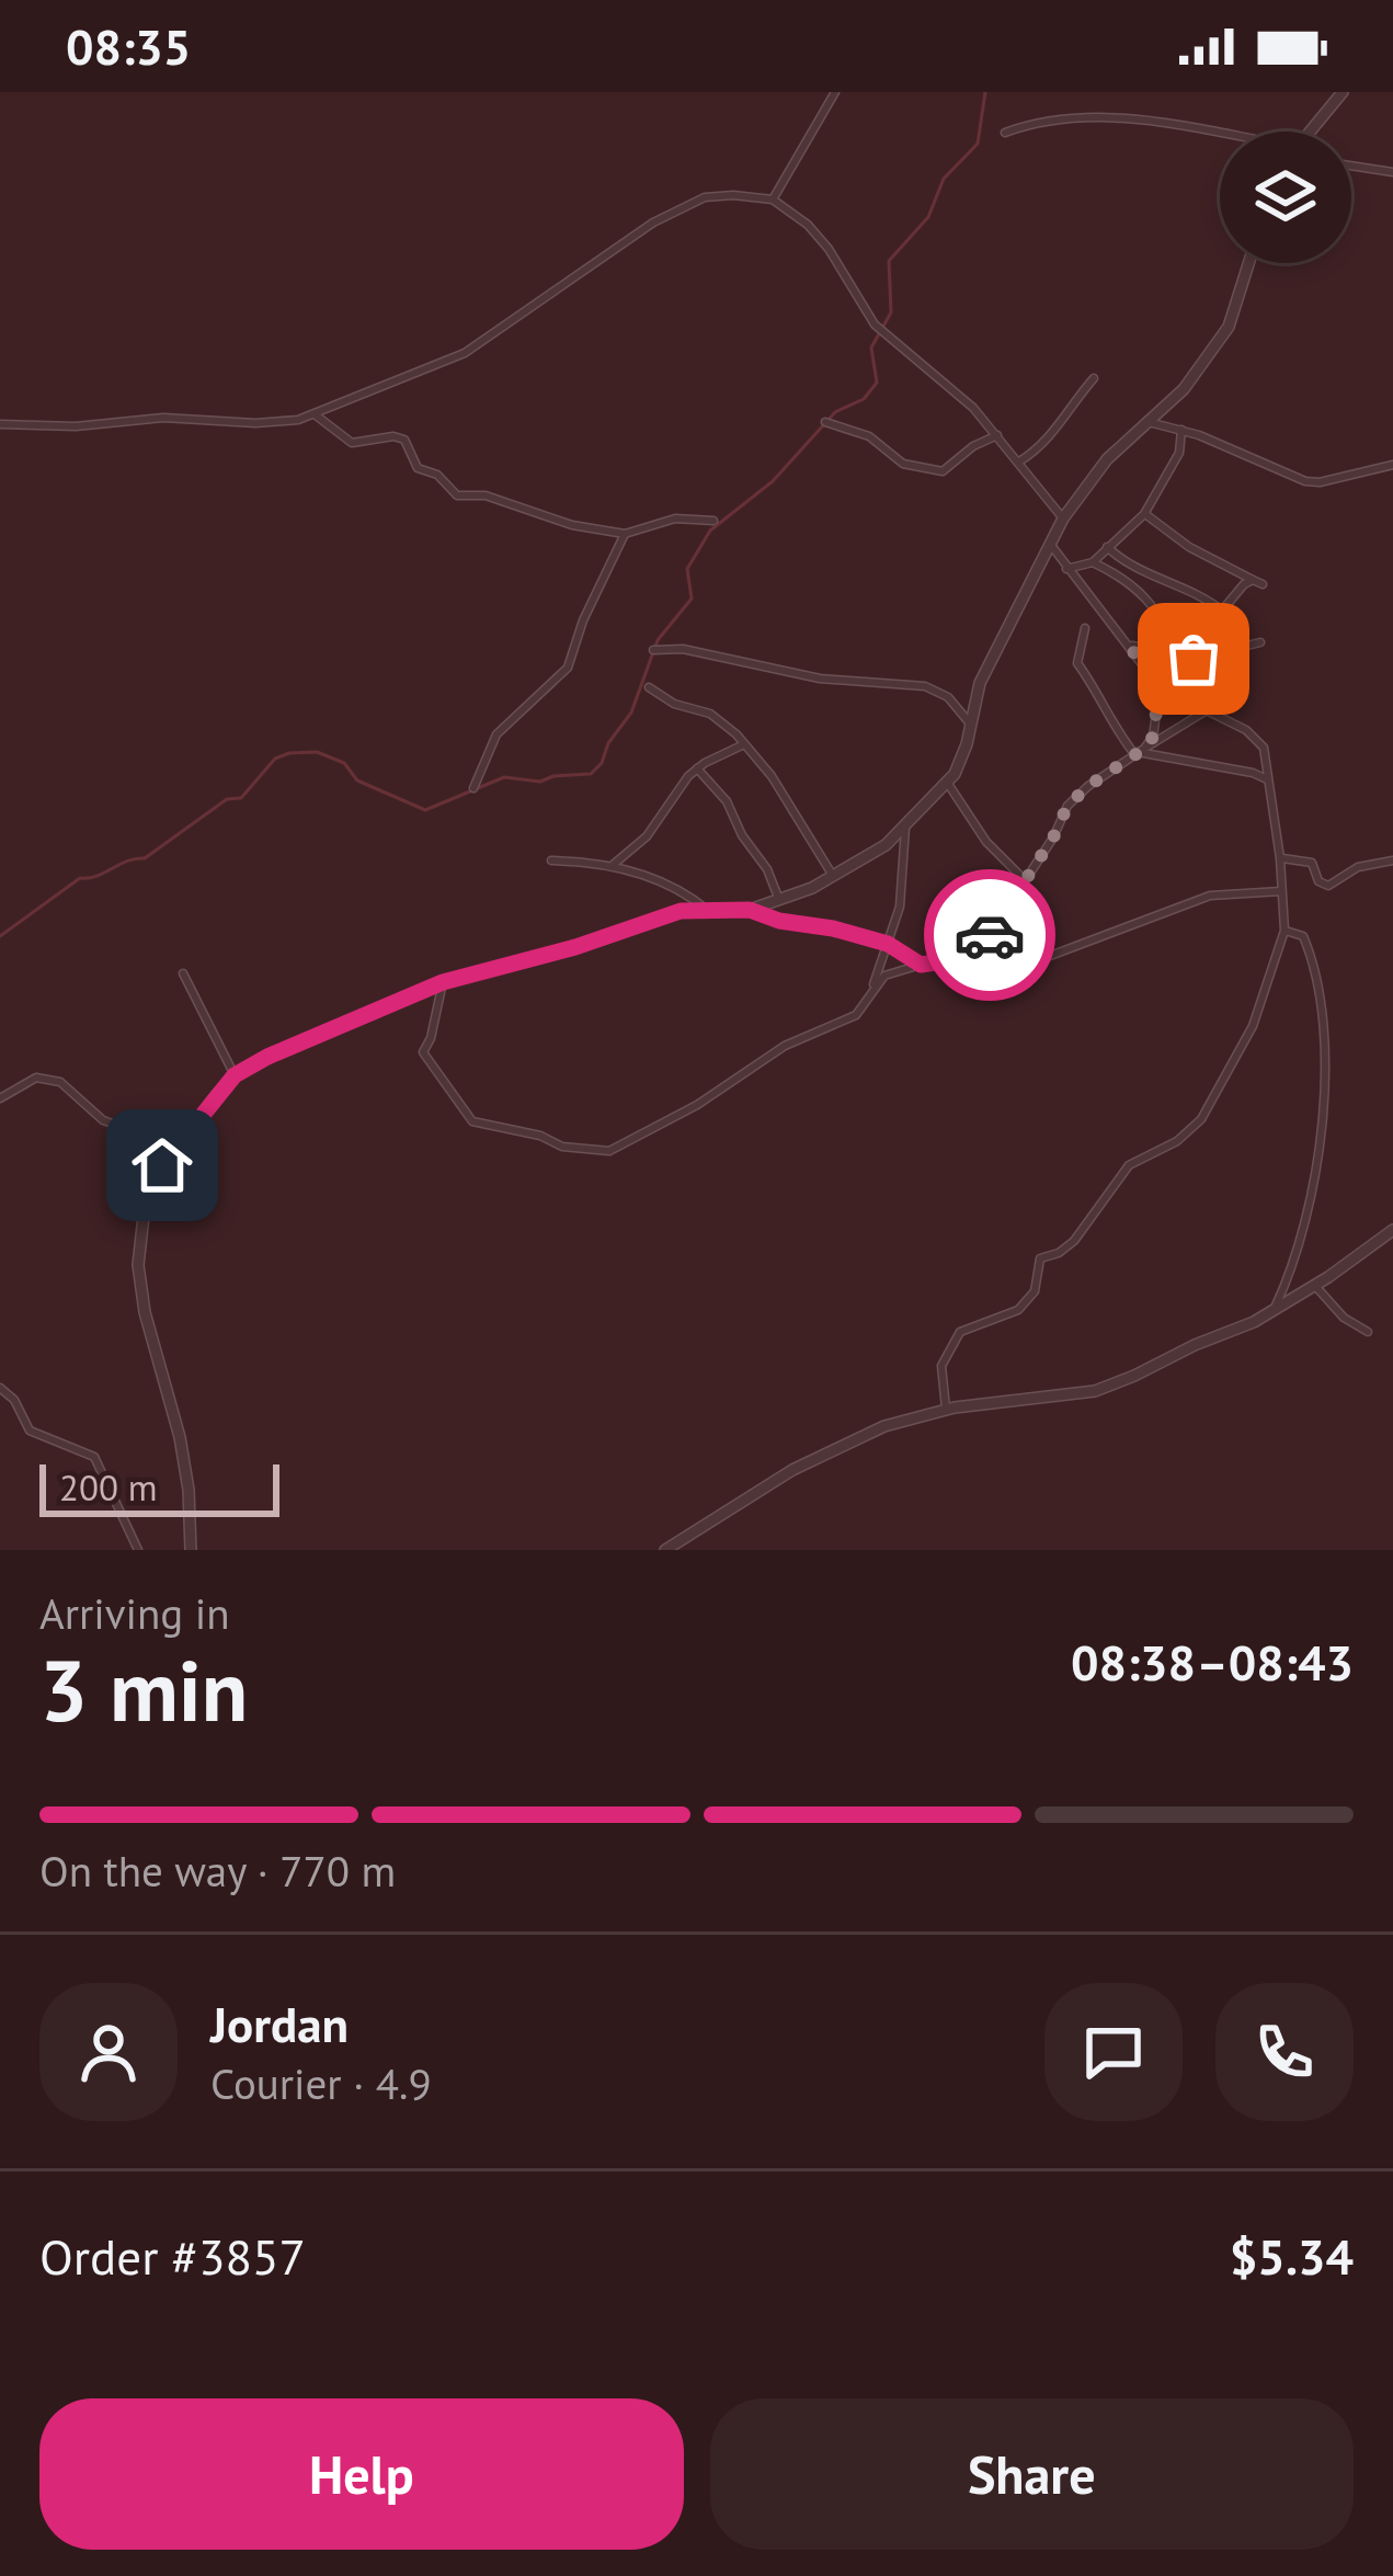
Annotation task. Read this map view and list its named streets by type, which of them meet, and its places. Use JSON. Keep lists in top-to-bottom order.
{
  "scale_bar": "200 m",
  "page": {
    "status": "08:35",
    "scale": "200 m",
    "heading": ["3 min", "Arriving in", "08:38–08:43"],
    "panel": [
      "Jordan",
      "Courier · 4.9",
      "Order #3857",
      "$5.34"
    ],
    "bar": "On the way · 770 m",
    "buttons": ["Help", "Share"]
  }
}
